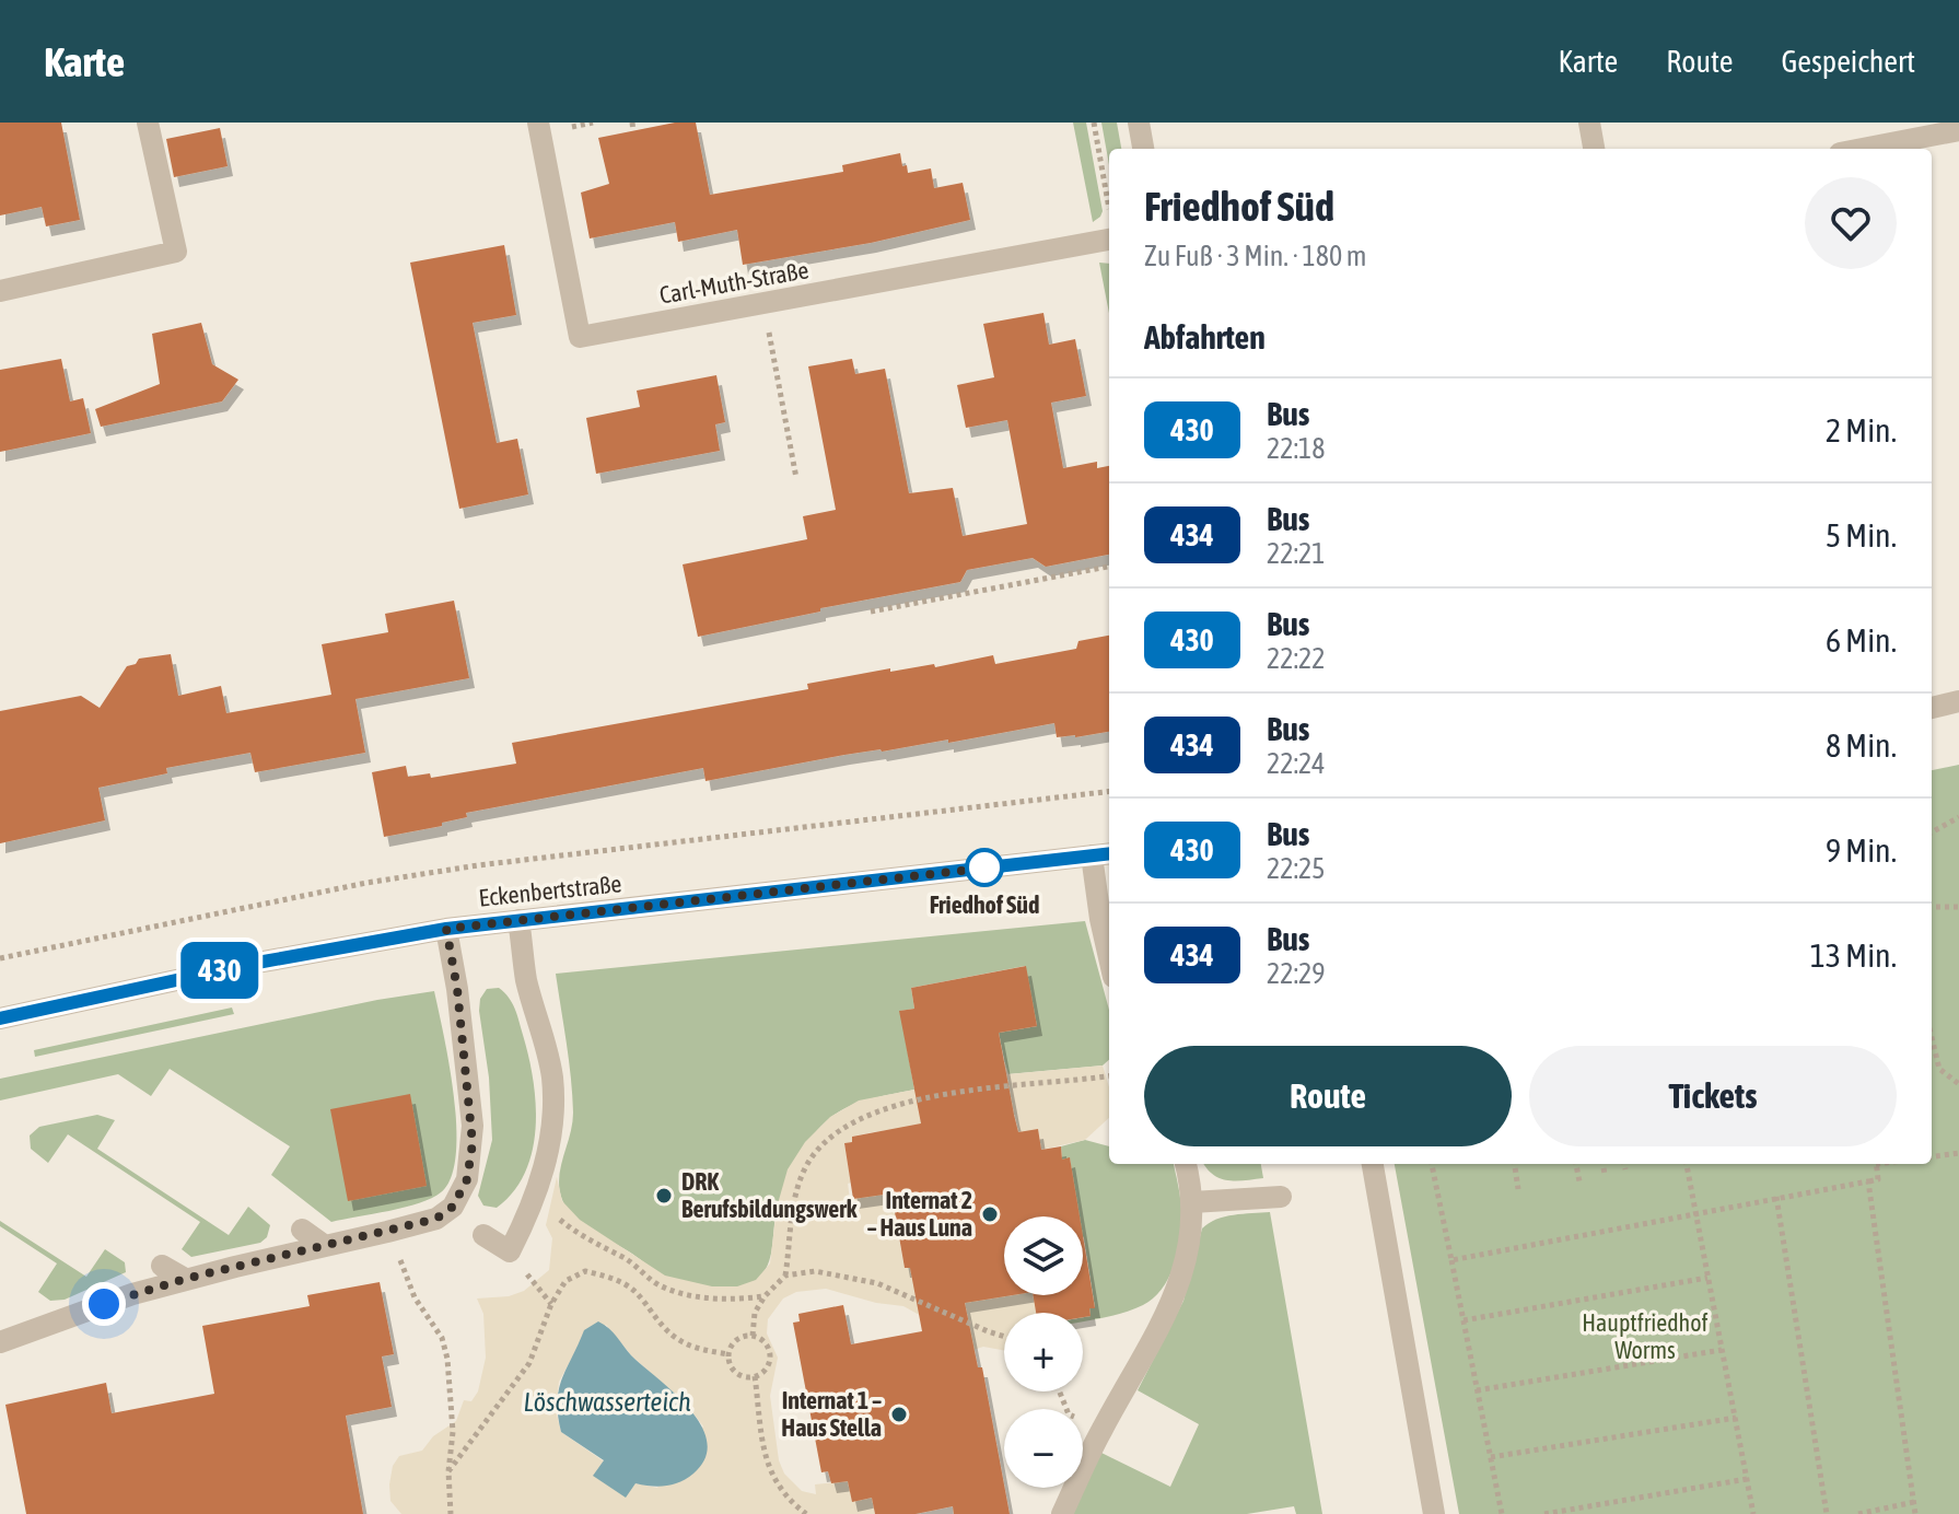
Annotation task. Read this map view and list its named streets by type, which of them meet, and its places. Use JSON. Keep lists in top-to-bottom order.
{
  "streets": {
    "street": ["Carl-Muth-Straße", "Eckenbertstraße"]
  },
  "water": ["Löschwasserteich"],
  "parks": ["Hauptfriedhof Worms"],
  "places": [
    "Friedhof Süd",
    "DRK Berufsbildungswerk",
    "Internat 2 – Haus Luna",
    "Internat 1 – Haus Stella"
  ],
  "lines": ["bus line 430"],
  "page": {
    "header": "Karte",
    "nav": ["Karte", "Route", "Gespeichert"],
    "on_map": "430",
    "heading": [
      ["Friedhof Süd", "Zu Fuß · 3 Min. · 180 m"],
      "Abfahrten"
    ],
    "list": [
      {
        "mark": "430",
        "name": "Bus",
        "note": "22:18",
        "value": "2 Min."
      },
      {
        "mark": "434",
        "name": "Bus",
        "note": "22:21",
        "value": "5 Min."
      },
      {
        "mark": "430",
        "name": "Bus",
        "note": "22:22",
        "value": "6 Min."
      },
      {
        "mark": "434",
        "name": "Bus",
        "note": "22:24",
        "value": "8 Min."
      },
      {
        "mark": "430",
        "name": "Bus",
        "note": "22:25",
        "value": "9 Min."
      },
      {
        "mark": "434",
        "name": "Bus",
        "note": "22:29",
        "value": "13 Min."
      }
    ],
    "buttons": ["Route", "Tickets"],
    "map_buttons": ["+", "−"]
  }
}
